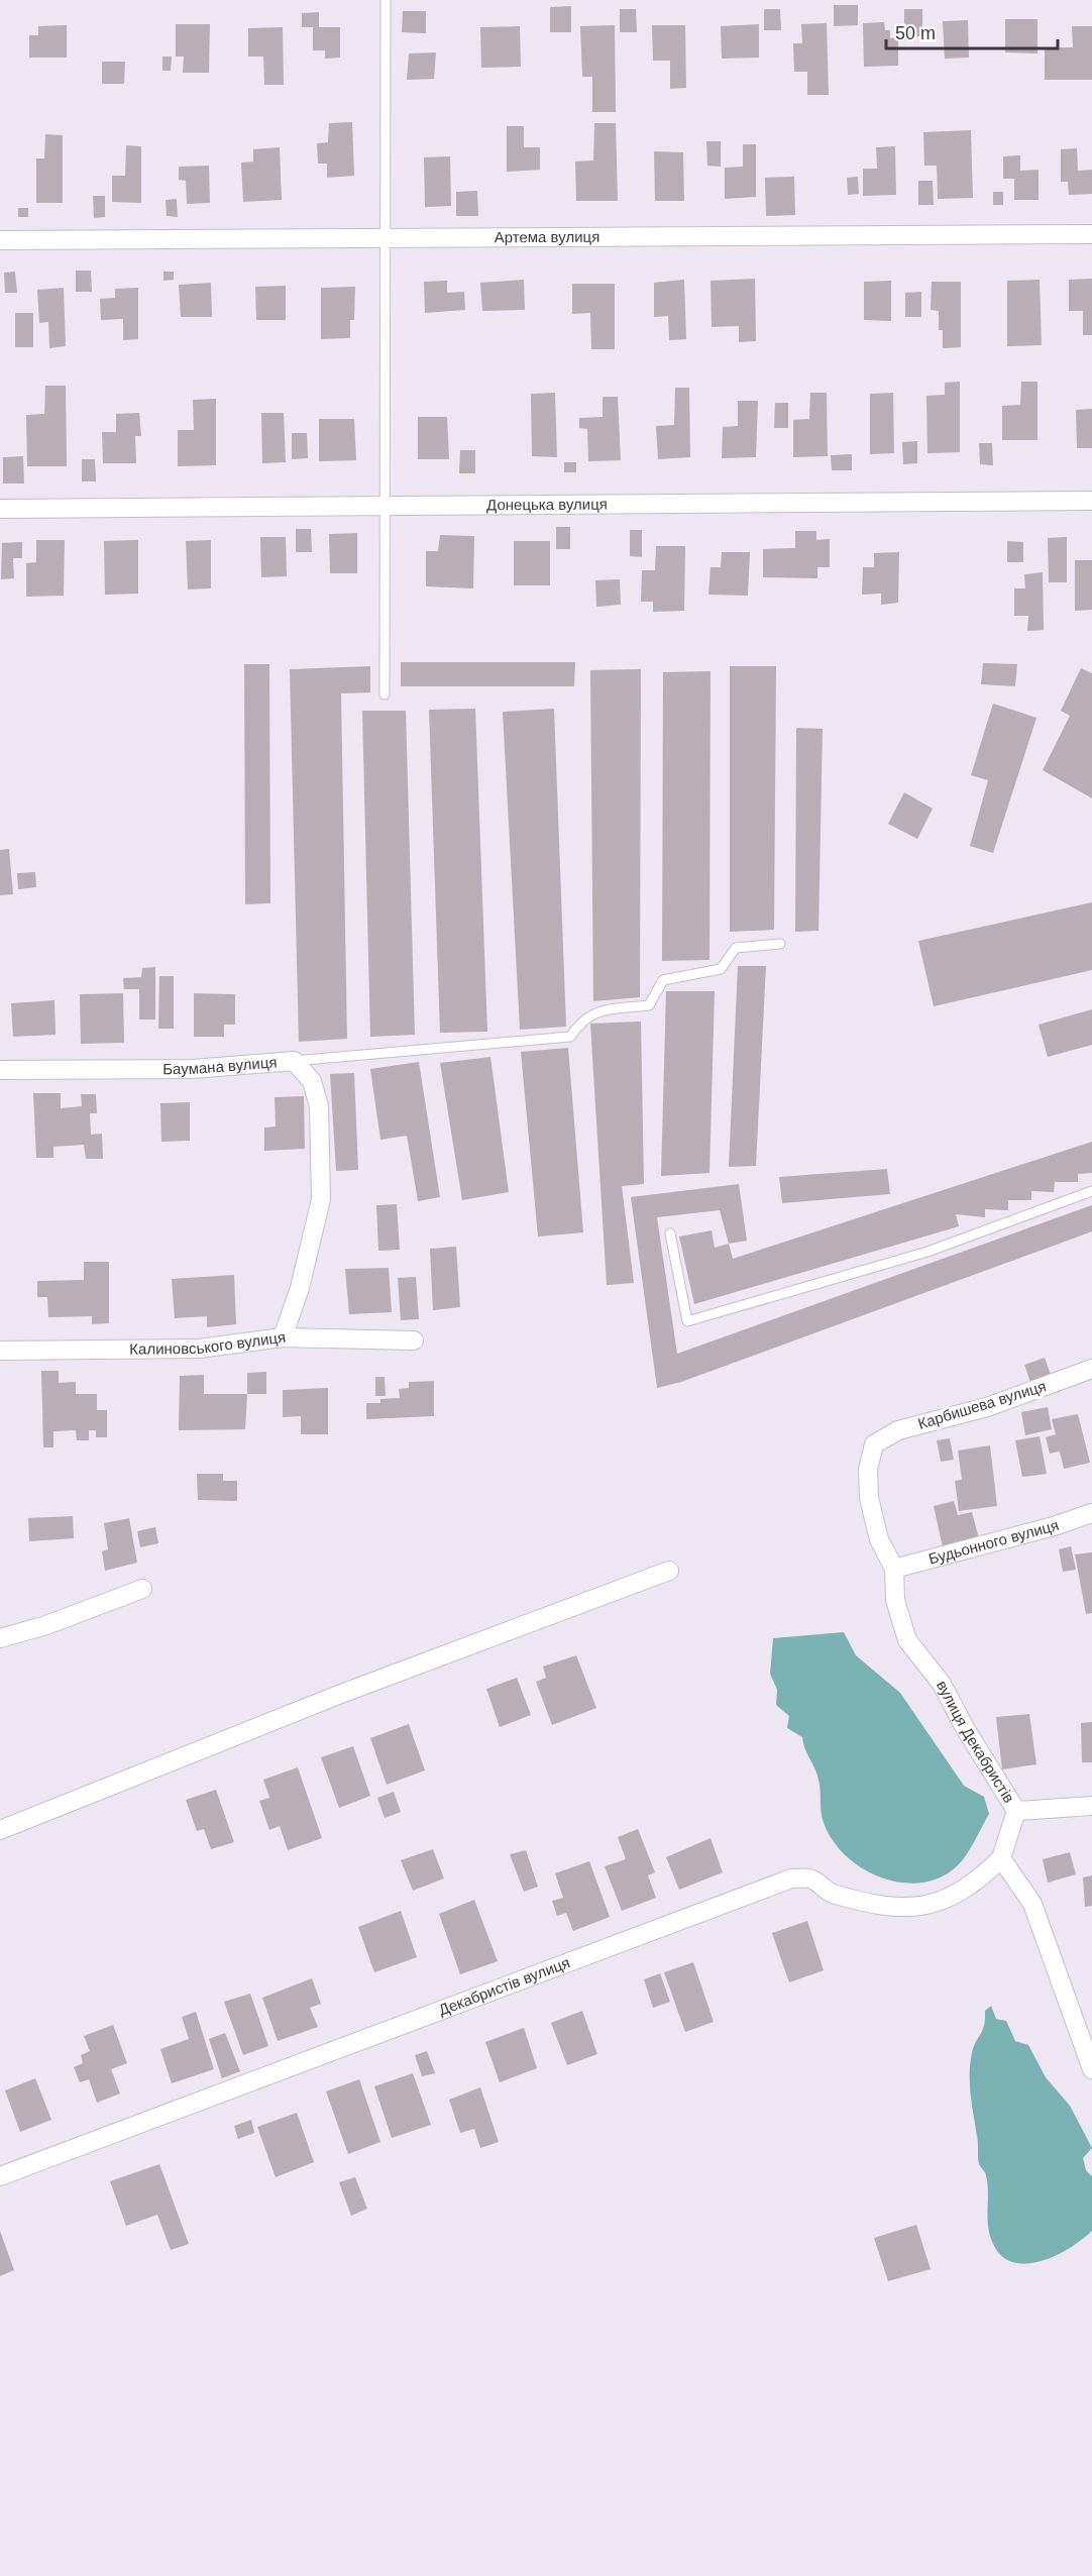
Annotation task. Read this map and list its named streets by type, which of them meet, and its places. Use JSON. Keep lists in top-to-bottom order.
{
  "streets": {
    "street": [
      "Артема вулиця",
      "Донецька вулиця",
      "Баумана вулиця",
      "Калиновського вулиця",
      "Карбишева вулиця",
      "Будьонного вулиця",
      "вулиця Декабристів",
      "Декабристів вулиця"
    ]
  },
  "crossings": [
    ["Баумана вулиця", "Калиновського вулиця"],
    ["Карбишева вулиця", "вулиця Декабристів"],
    ["Будьонного вулиця", "вулиця Декабристів"],
    ["вулиця Декабристів", "Декабристів вулиця"]
  ],
  "scale_bar": "50 m"
}
